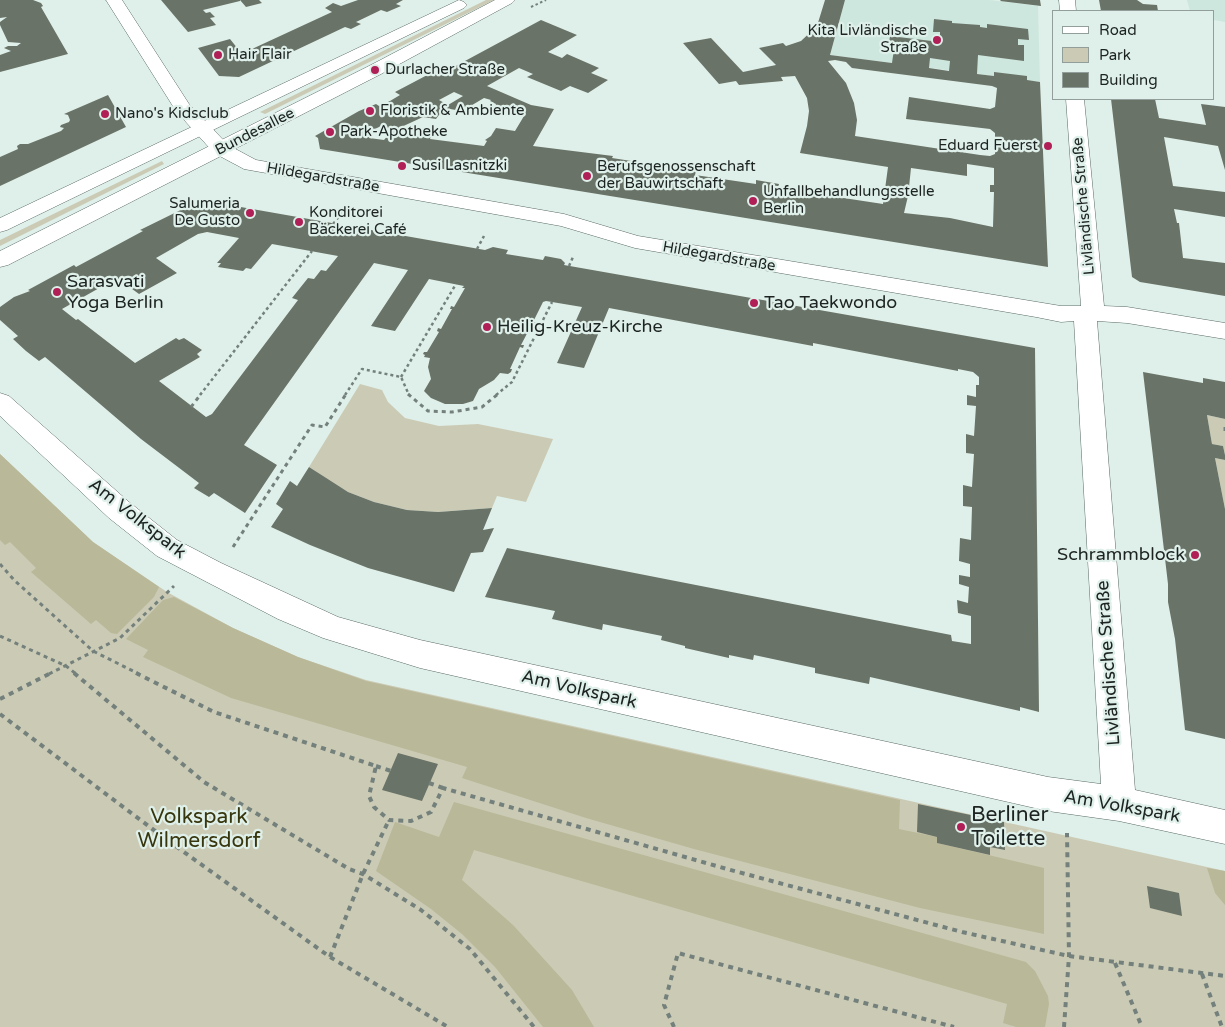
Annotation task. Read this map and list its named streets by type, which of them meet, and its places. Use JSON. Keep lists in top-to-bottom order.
{
  "streets": {
    "street": [
      "Bundesallee",
      "Hildegardstraße",
      "Livländische Straße",
      "Am Volkspark"
    ]
  },
  "crossings": [
    ["Bundesallee", "Hildegardstraße"],
    ["Hildegardstraße", "Livländische Straße"],
    ["Livländische Straße", "Am Volkspark"]
  ],
  "parks": ["Volkspark Wilmersdorf"],
  "places": [
    "Kita Livländische Straße",
    "Hair Flair",
    "Durlacher Straße",
    "Floristik & Ambiente",
    "Nano's Kidsclub",
    "Park-Apotheke",
    "Eduard Fuerst",
    "Susi Lasnitzki",
    "Berufsgenossenschaft der Bauwirtschaft",
    "Unfallbehandlungsstelle Berlin",
    "Salumeria De Gusto",
    "Konditorei Bäckerei Café",
    "Sarasvati Yoga Berlin",
    "Tao Taekwondo",
    "Heilig-Kreuz-Kirche",
    "Schrammblock",
    "Berliner Toilette"
  ],
  "legend": ["Road", "Park", "Building"]
}
